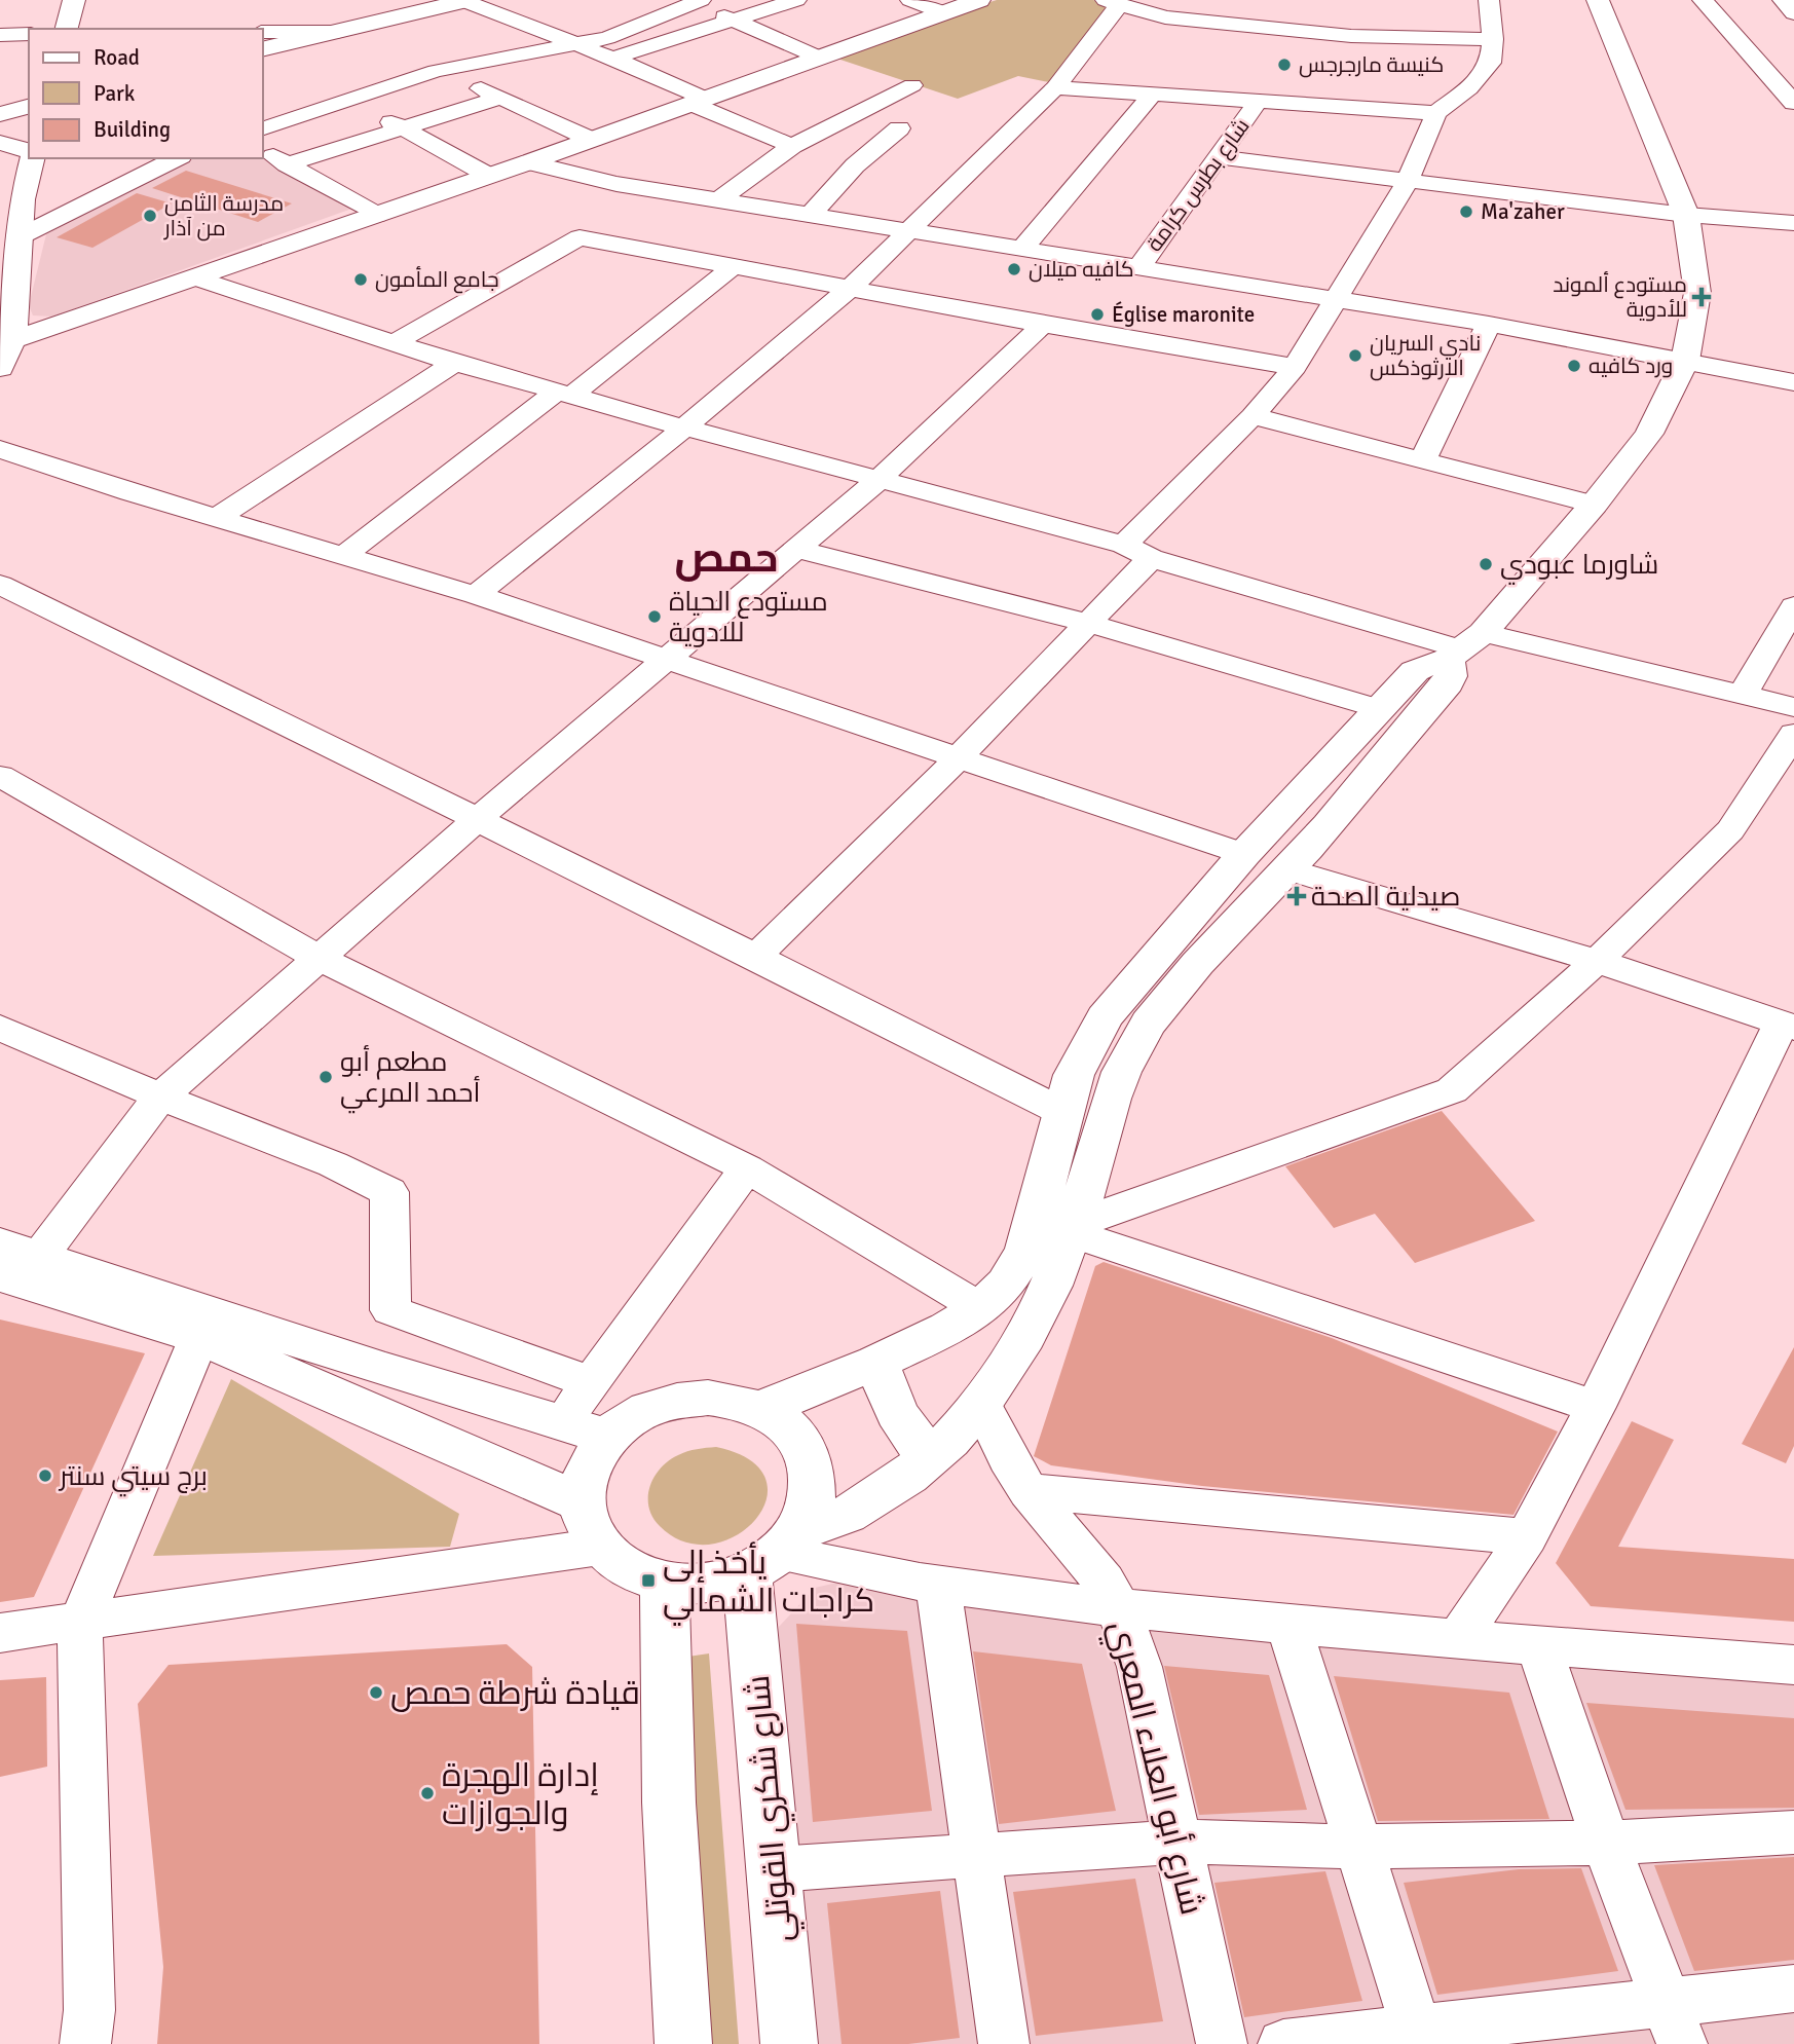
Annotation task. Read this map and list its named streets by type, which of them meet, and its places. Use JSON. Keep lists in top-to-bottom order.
{
  "streets": {
    "main road": ["شارع شكري القوتلي"],
    "street": ["شارع بطرس كرامة", "شارع أبو العلاء المعري"]
  },
  "districts": ["حمص"],
  "places": {
    "other": [
      "كنيسة مارجرجس",
      "Ma'zaher",
      "مدرسة الثامن من آذار",
      "كافيه ميلان",
      "جامع المأمون",
      "Église maronite",
      "نادي السريان الارثوذكس",
      "ورد كافيه",
      "شاورما عبودي",
      "مستودع الحياة للادوية",
      "مطعم أبو أحمد المرعي",
      "برج سيتي سنتر",
      "قيادة شرطة حمص",
      "إدارة الهجرة والجوازات"
    ],
    "health": ["مستودع ألموند للأدوية", "صيدلية الصحة"],
    "transit": ["يأخذ إلى كراجات الشمالي"]
  },
  "legend": ["Road", "Park", "Building"]
}
